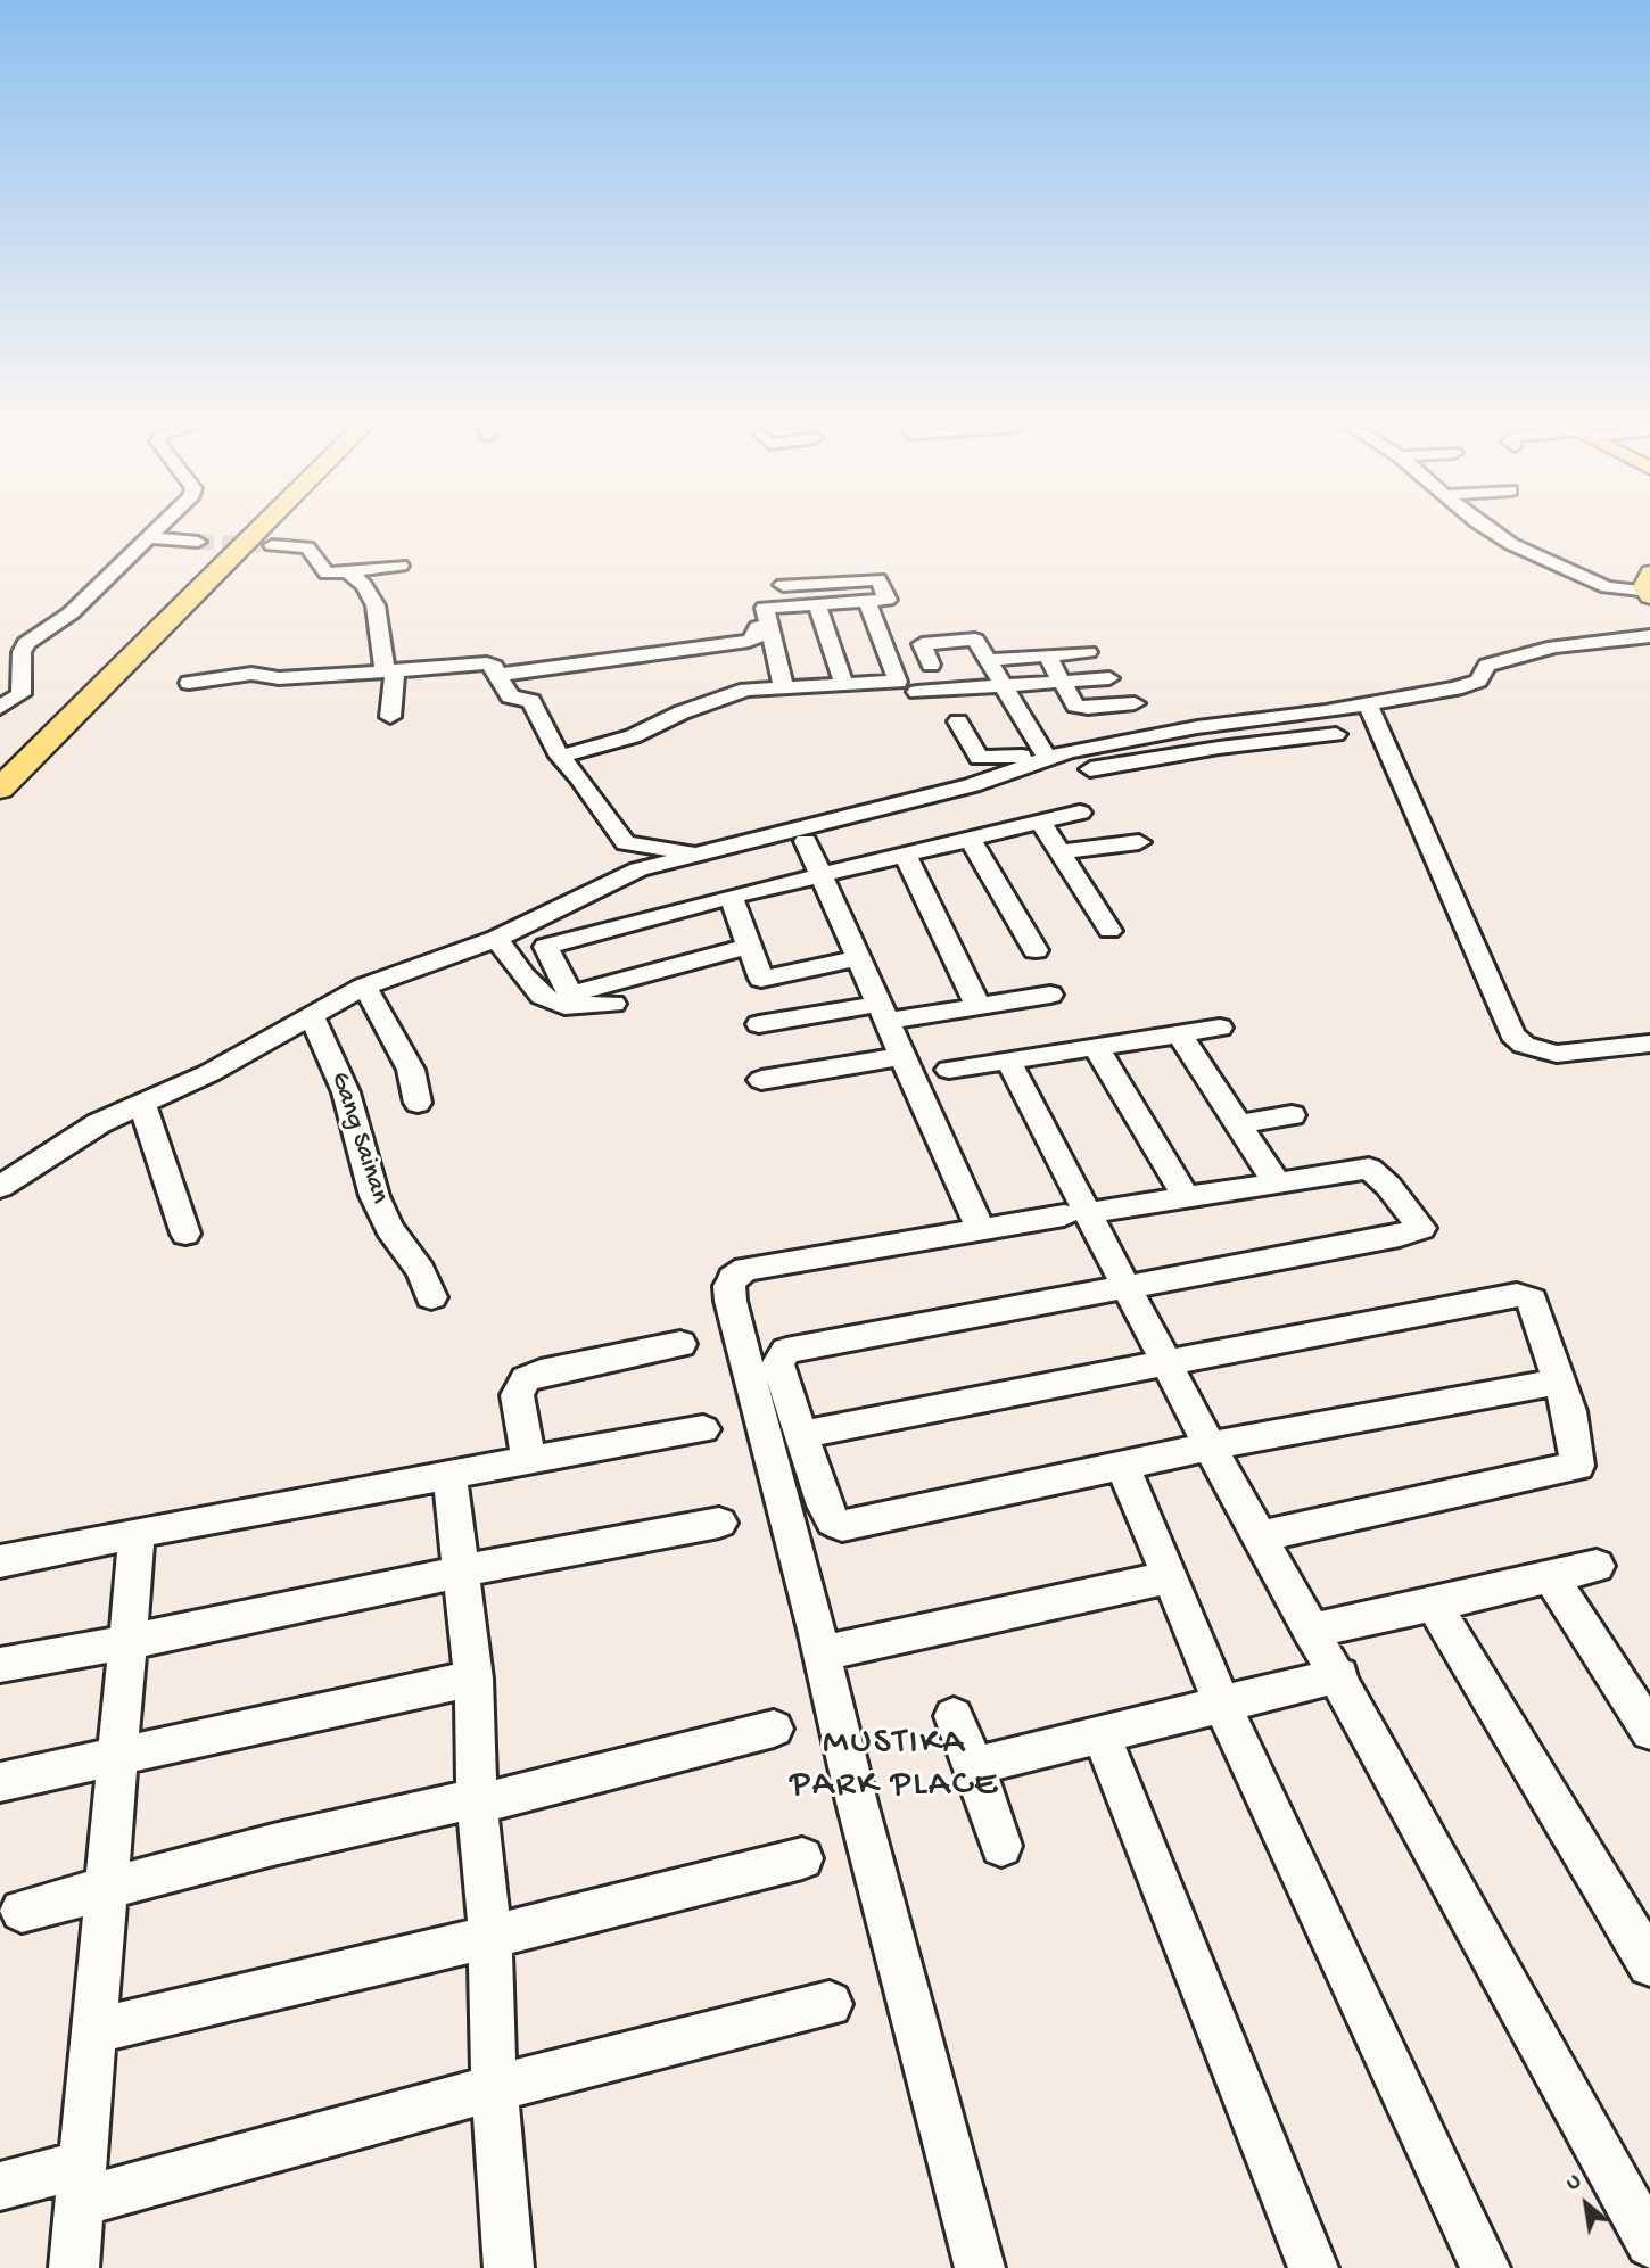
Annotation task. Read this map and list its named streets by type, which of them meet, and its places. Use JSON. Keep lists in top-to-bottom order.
{
  "streets": {
    "street": ["Gang Sainan"]
  },
  "districts": ["MUSTIKA PARK PLACE"],
  "north": "top left"
}
